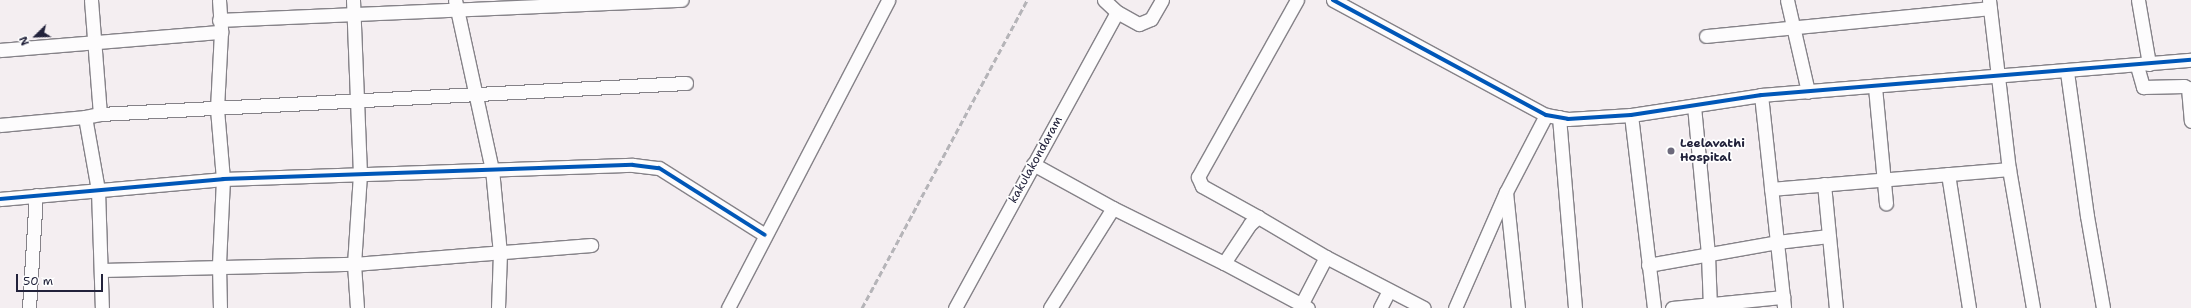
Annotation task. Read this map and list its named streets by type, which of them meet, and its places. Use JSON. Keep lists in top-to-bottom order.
{
  "streets": {
    "street": ["kakulakondaram"]
  },
  "places": ["Leelavathi Hospital"],
  "scale_bar": "50 m",
  "north": "bottom left"
}
